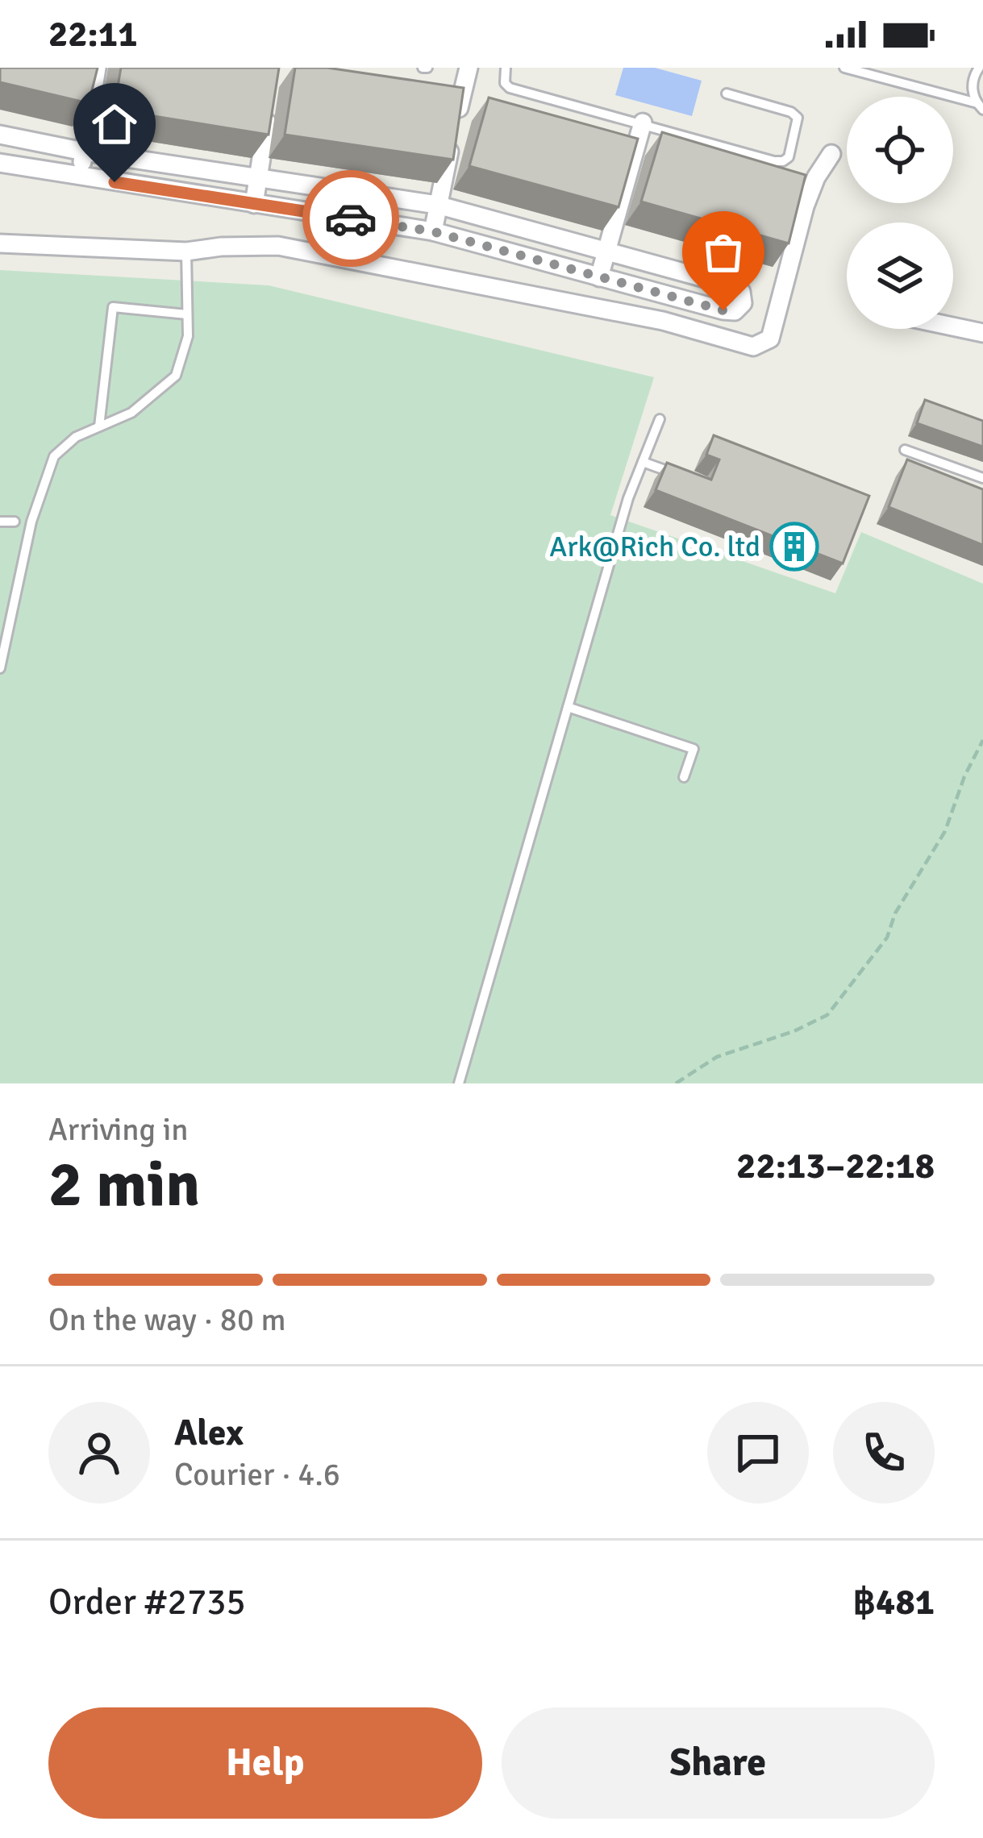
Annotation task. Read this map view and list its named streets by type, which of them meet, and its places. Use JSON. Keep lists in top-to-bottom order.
{
  "places": {
    "building": ["Ark@Rich Co. ltd"]
  },
  "page": {
    "status": "22:11",
    "heading": ["2 min", "Arriving in", "22:13–22:18"],
    "panel": [
      "Alex",
      "Courier · 4.6",
      "Order #2735",
      "฿481"
    ],
    "bar": "On the way · 80 m",
    "buttons": ["Help", "Share"]
  }
}
